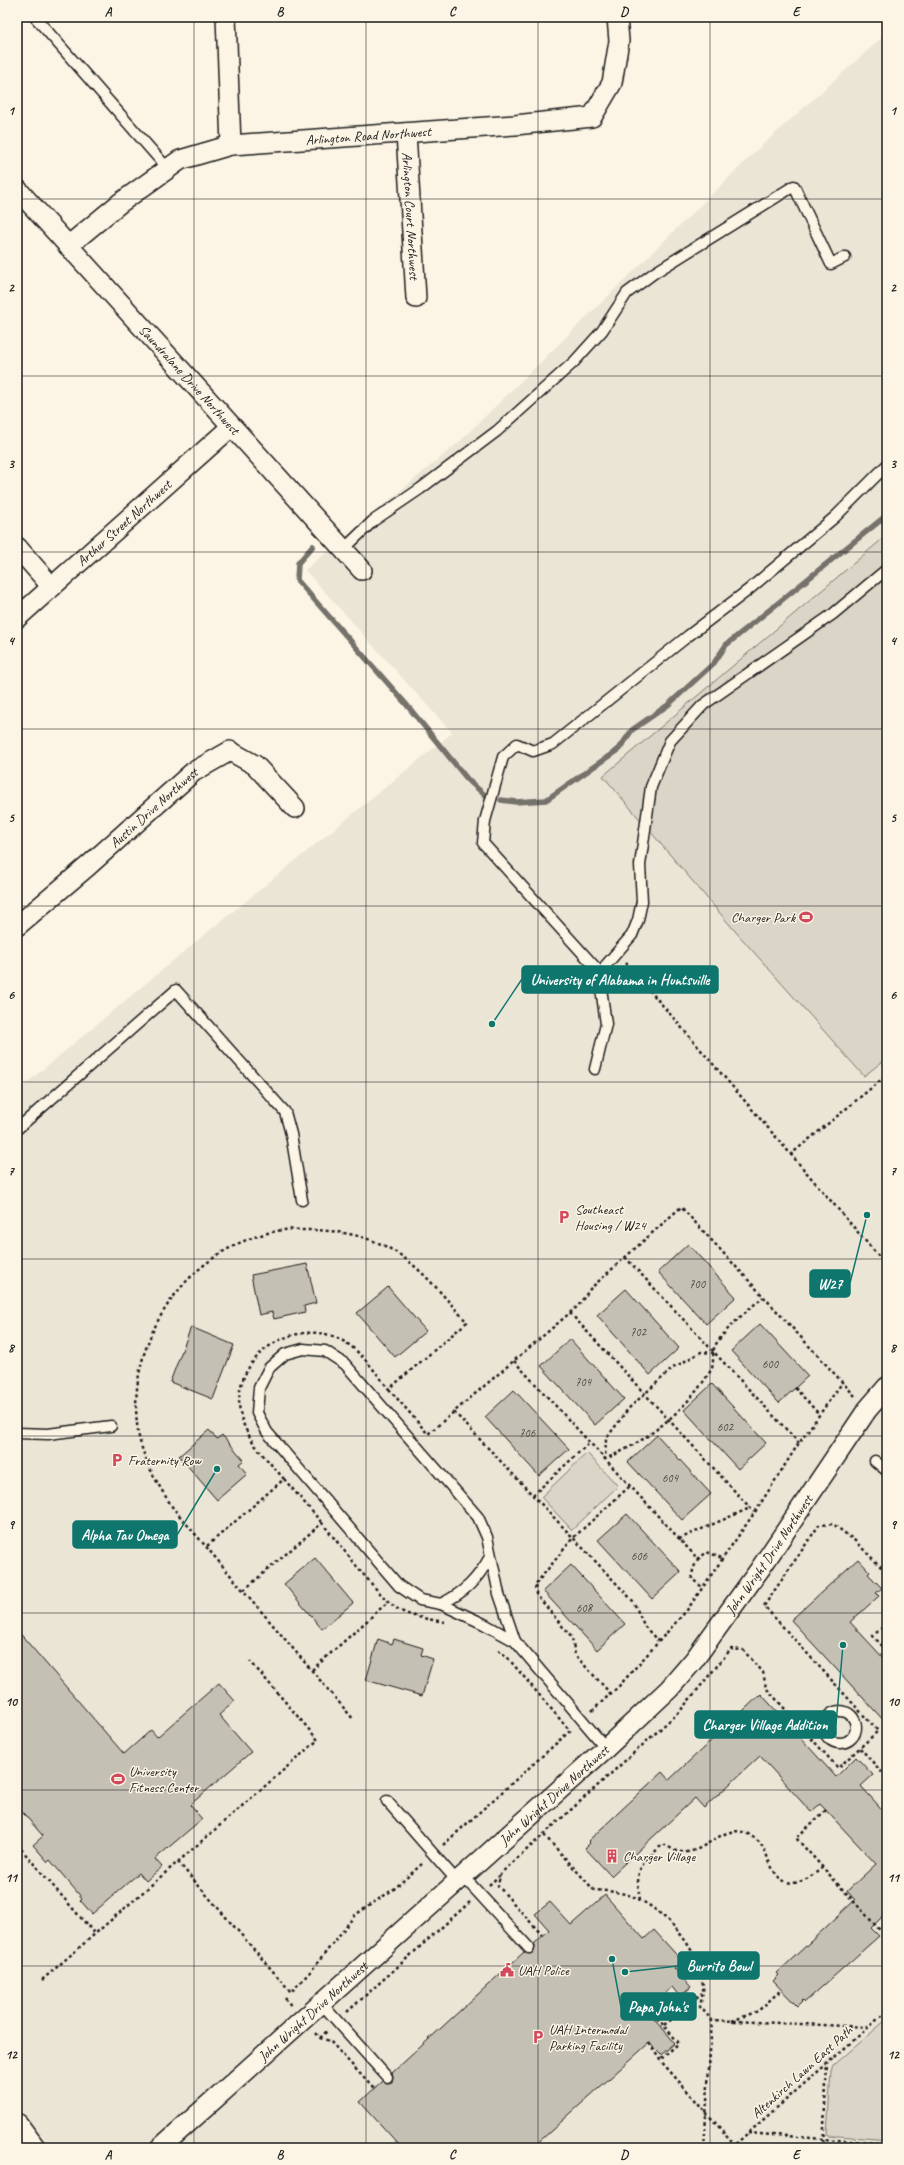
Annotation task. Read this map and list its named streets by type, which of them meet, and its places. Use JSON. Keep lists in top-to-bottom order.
{
  "streets": {
    "street": [
      "Arlington Road Northwest",
      "Arlington Court Northwest",
      "Saundralane Drive Northwest",
      "Arthur Street Northwest",
      "Austin Drive Northwest",
      "John Wright Drive Northwest"
    ],
    "path": ["Altenkirch Lawn East Path"]
  },
  "crossings": [
    ["Arlington Road Northwest", "Arlington Court Northwest"],
    ["Arlington Road Northwest", "Saundralane Drive Northwest"],
    ["Saundralane Drive Northwest", "Arthur Street Northwest"]
  ],
  "places": {
    "sports": ["Charger Park", "University Fitness Center"],
    "other": [
      "University of Alabama in Huntsville",
      "W27",
      "Alpha Tau Omega",
      "Charger Village Addition",
      "Papa John's",
      "Burrito Bowl"
    ],
    "parking": ["Southeast Housing / W24", "Fraternity Row", "UAH Intermodal Parking Facility"],
    "building": ["Charger Village"],
    "public building": ["UAH Police"]
  },
  "house_numbers": [
    "700",
    "702",
    "600",
    "704",
    "602",
    "706",
    "604",
    "606",
    "608"
  ],
  "grid": {
    "columns": [
      "A",
      "B",
      "C",
      "D",
      "E"
    ],
    "rows": [
      "1",
      "2",
      "3",
      "4",
      "5",
      "6",
      "7",
      "8",
      "9",
      "10",
      "11",
      "12"
    ]
  }
}
